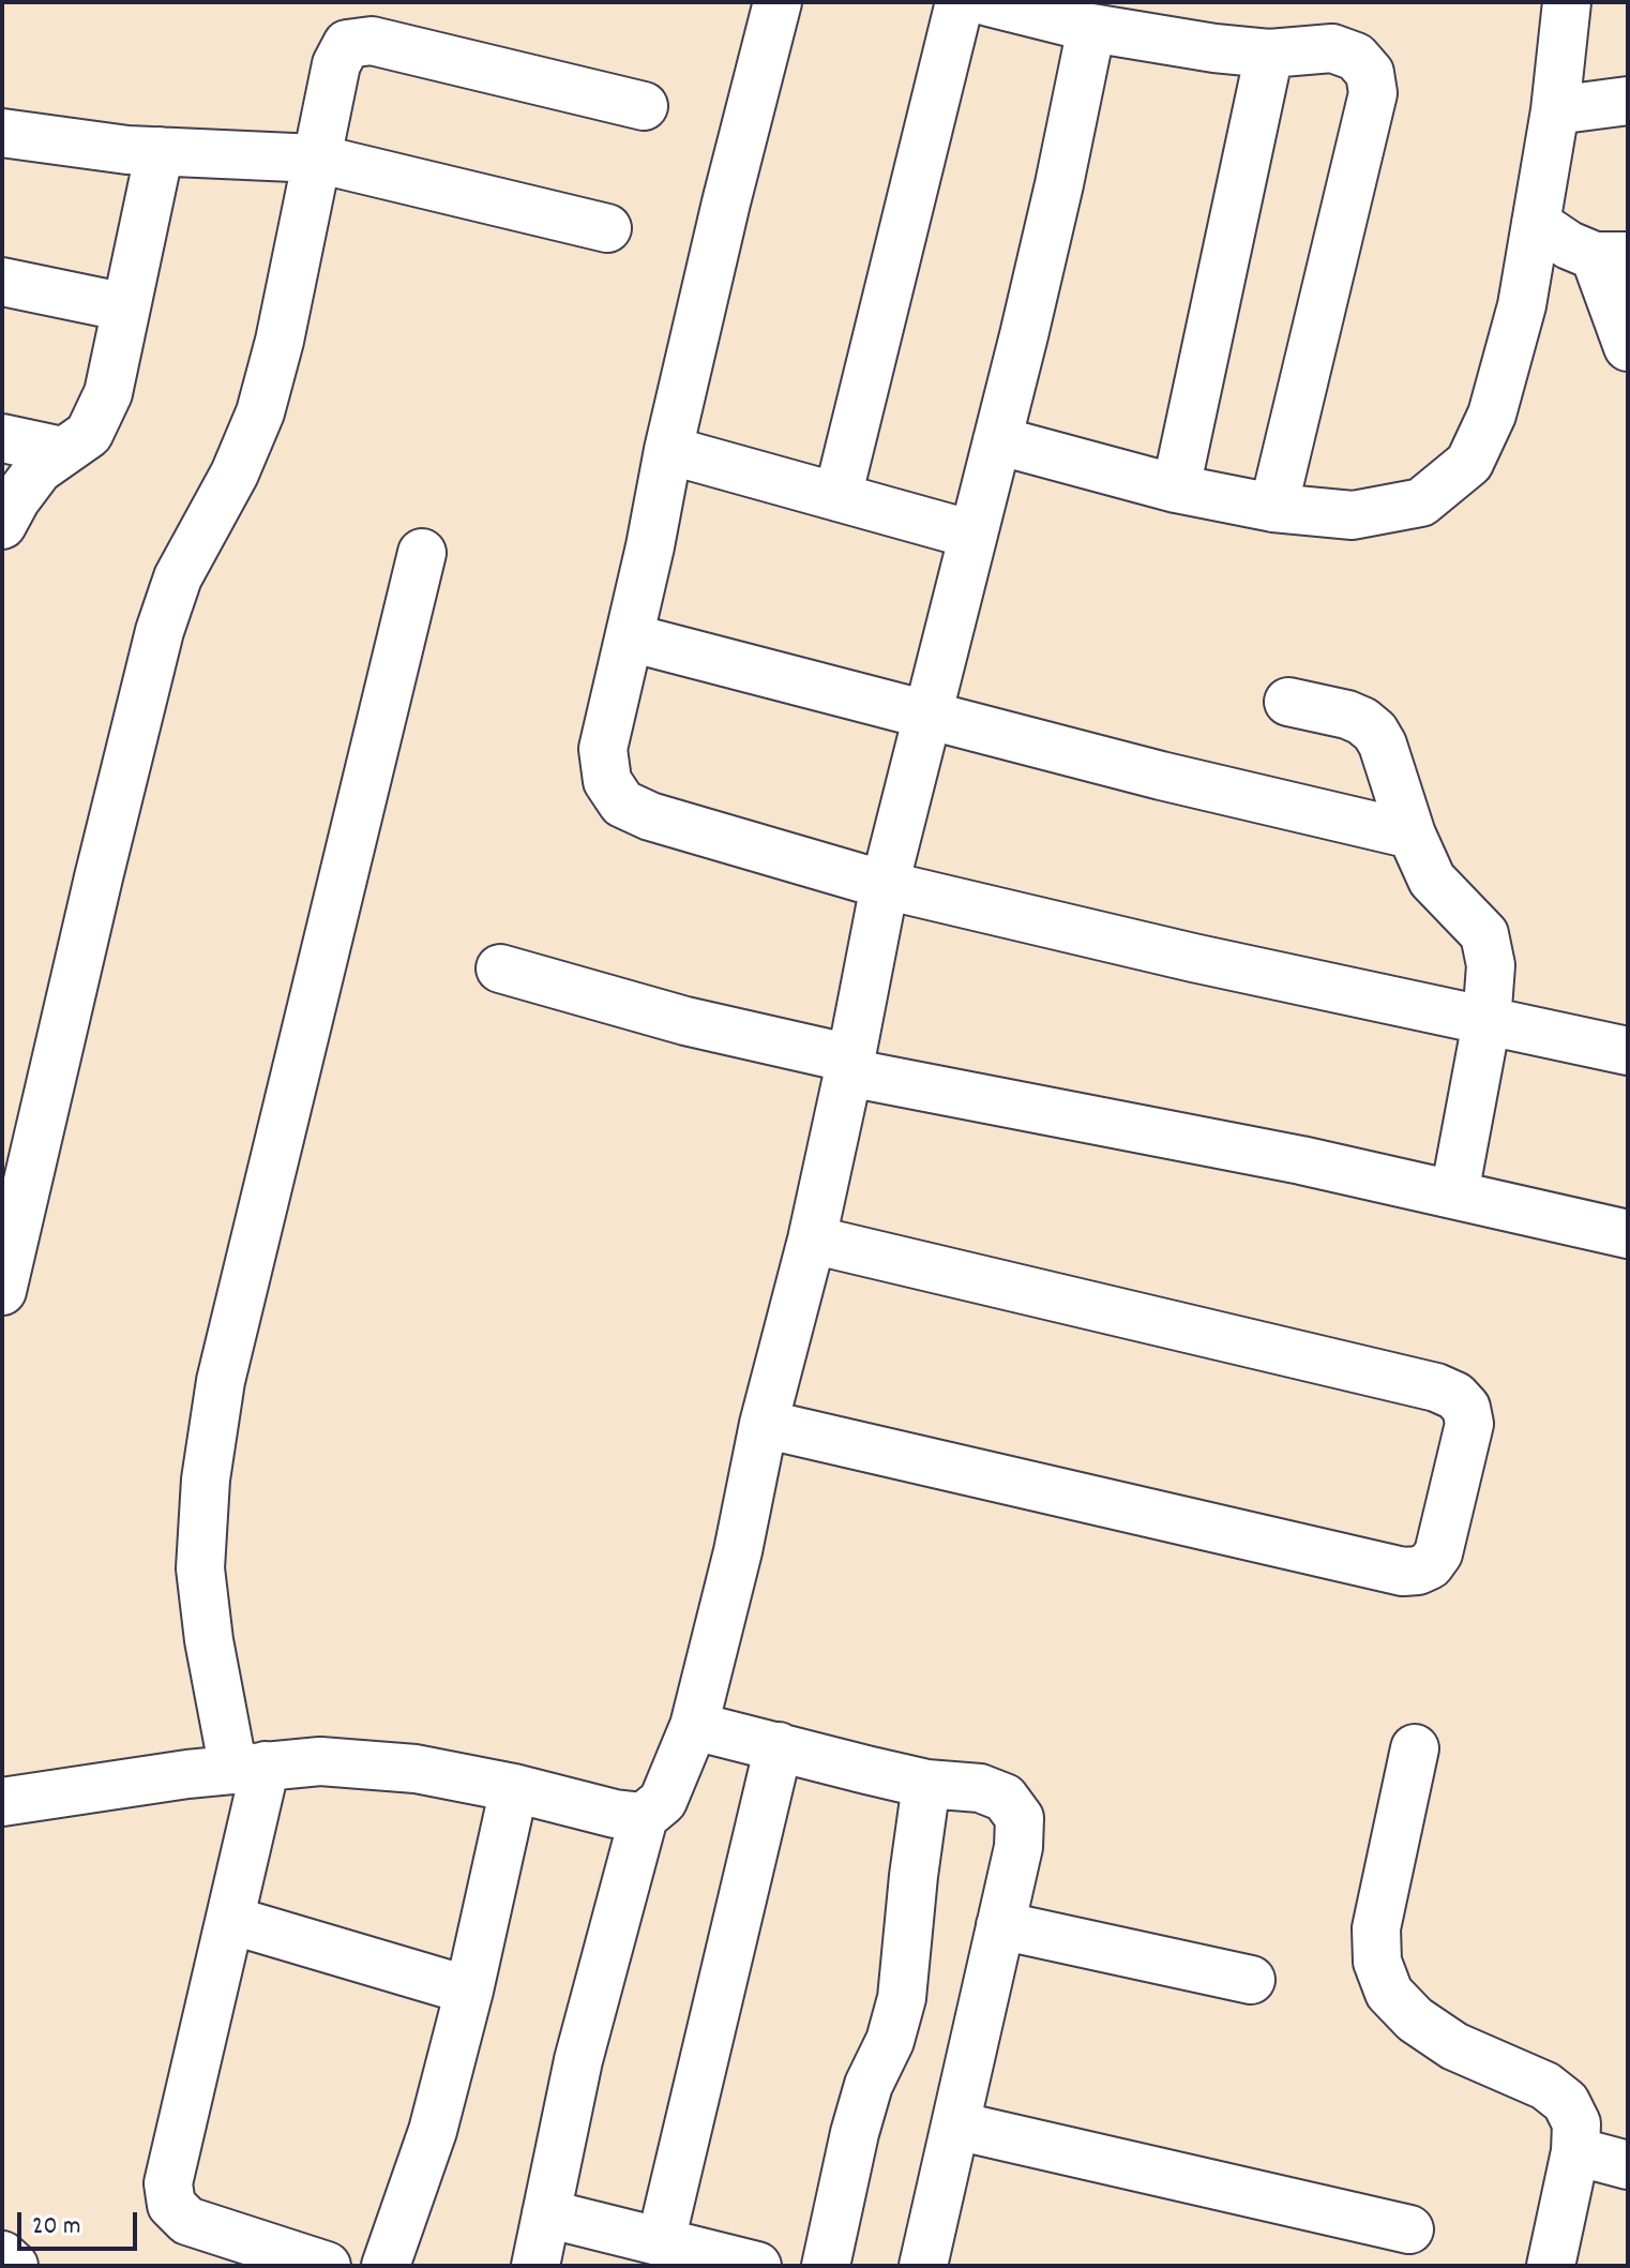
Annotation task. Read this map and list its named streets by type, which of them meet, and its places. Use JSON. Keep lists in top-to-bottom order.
{
  "scale_bar": "20 m"
}
